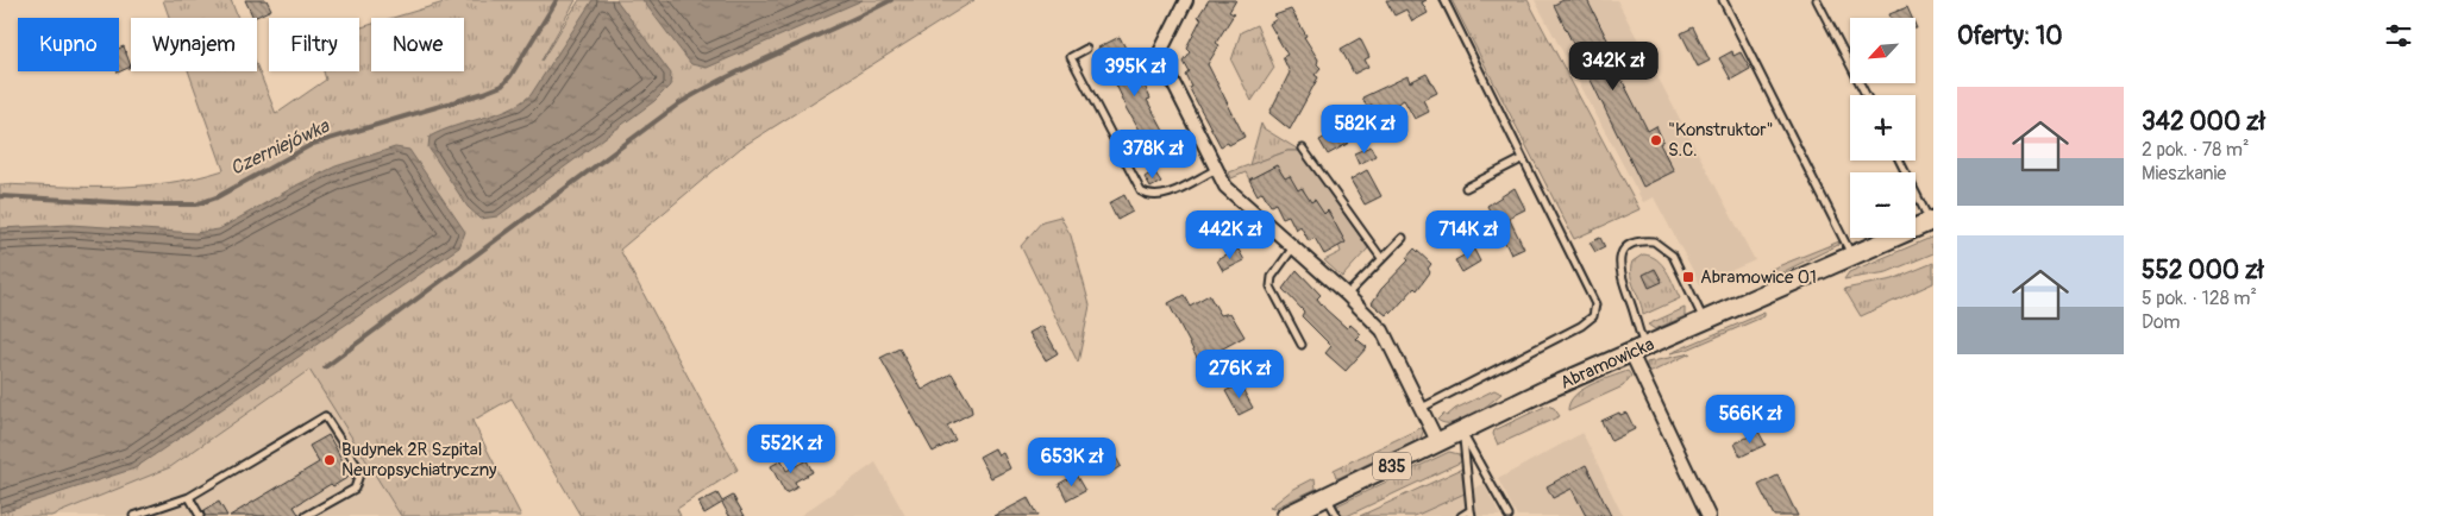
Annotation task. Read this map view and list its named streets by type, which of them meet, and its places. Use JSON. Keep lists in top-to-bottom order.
{
  "streets": {
    "main road": ["Abramowicka", "835"]
  },
  "water": ["Czerniejówka"],
  "places": {
    "other": ["\"Konstruktor\" S.C.", "Budynek 2R Szpital Neuropsychiatryczny"],
    "transit": ["Abramowice 01"]
  },
  "north": "bottom left",
  "page": {
    "heading": "Oferty: 10",
    "map_buttons": ["+", "−"],
    "chip": [
      "Kupno",
      "Wynajem",
      "Filtry",
      "Nowe"
    ],
    "price": [
      "342K zł",
      "395K zł",
      "582K zł",
      "378K zł",
      "442K zł",
      "714K zł",
      "276K zł",
      "566K zł",
      "552K zł",
      "653K zł"
    ],
    "list": [
      {
        "name": "342 000 zł",
        "note": "2 pok. · 78 m² · Mieszkanie"
      },
      {
        "name": "552 000 zł",
        "note": "5 pok. · 128 m² · Dom"
      }
    ]
  }
}
